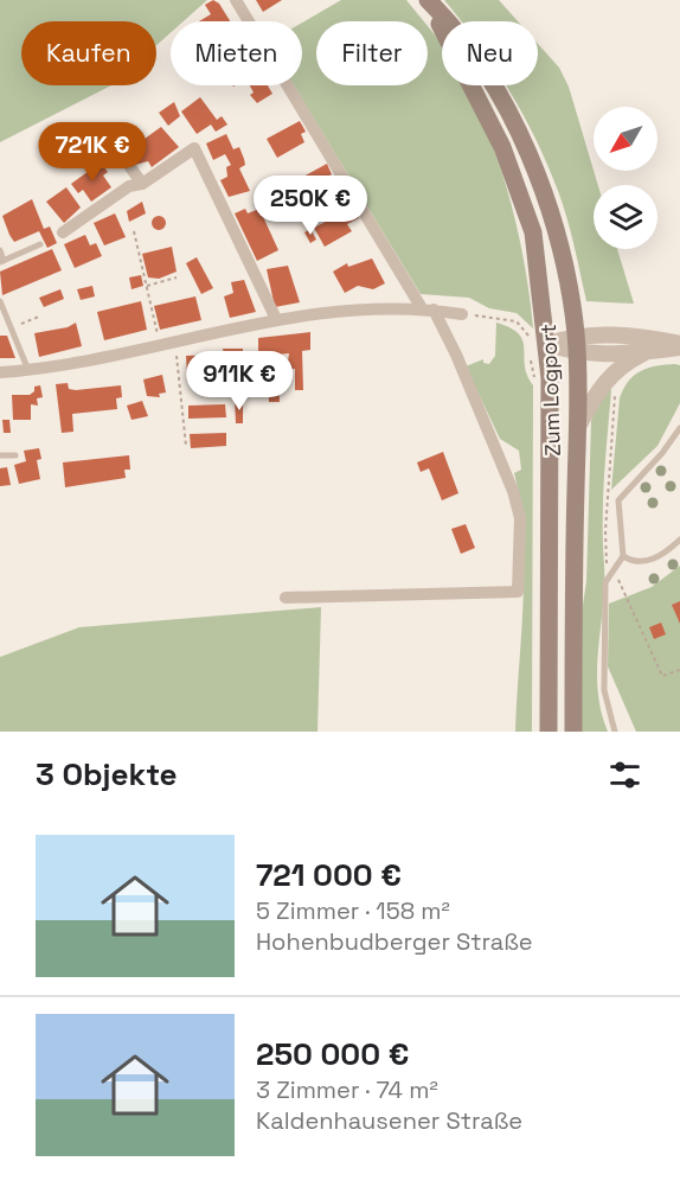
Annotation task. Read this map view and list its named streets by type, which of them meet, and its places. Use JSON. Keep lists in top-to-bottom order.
{
  "streets": {
    "main road": ["Zum Logport"]
  },
  "north": "bottom left",
  "page": {
    "chip": [
      "Kaufen",
      "Mieten",
      "Filter",
      "Neu"
    ],
    "price": ["721K €", "250K €", "911K €"],
    "heading": "3 Objekte",
    "list": [
      {
        "name": "721 000 €",
        "note": "5 Zimmer · 158 m² · Hohenbudberger Straße"
      },
      {
        "name": "250 000 €",
        "note": "3 Zimmer · 74 m² · Kaldenhausener Straße"
      }
    ]
  }
}
